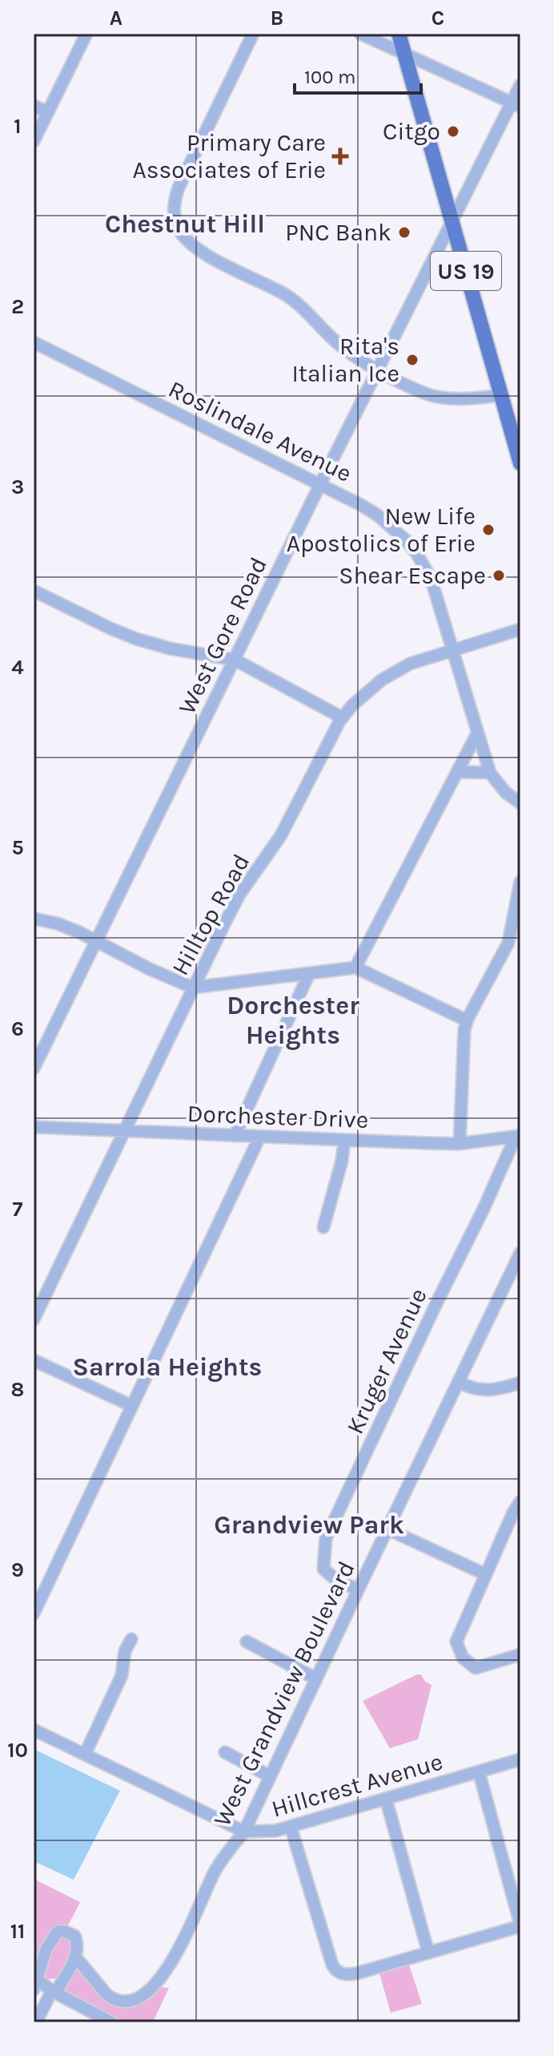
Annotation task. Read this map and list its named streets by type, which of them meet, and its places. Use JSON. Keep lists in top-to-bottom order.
{
  "streets": {
    "main road": ["US 19"],
    "street": [
      "Roslindale Avenue",
      "West Gore Road",
      "Hilltop Road",
      "Dorchester Drive",
      "Kruger Avenue",
      "West Grandview Boulevard",
      "Hillcrest Avenue"
    ]
  },
  "crossings": [
    ["US 19", "West Gore Road"],
    ["Roslindale Avenue", "West Gore Road"],
    ["Roslindale Avenue", "Hilltop Road"],
    ["Hilltop Road", "Dorchester Drive"],
    ["Dorchester Drive", "Kruger Avenue"],
    ["Kruger Avenue", "West Grandview Boulevard"],
    ["West Grandview Boulevard", "Hillcrest Avenue"]
  ],
  "districts": [
    "Chestnut Hill",
    "Dorchester Heights",
    "Sarrola Heights",
    "Grandview Park"
  ],
  "places": {
    "other": [
      "Citgo",
      "PNC Bank",
      "Rita's Italian Ice",
      "New Life Apostolics of Erie",
      "Shear Escape"
    ],
    "health": ["Primary Care Associates of Erie"]
  },
  "scale_bar": "100 m",
  "grid": {
    "columns": ["A", "B", "C"],
    "rows": [
      "1",
      "2",
      "3",
      "4",
      "5",
      "6",
      "7",
      "8",
      "9",
      "10",
      "11"
    ]
  }
}
